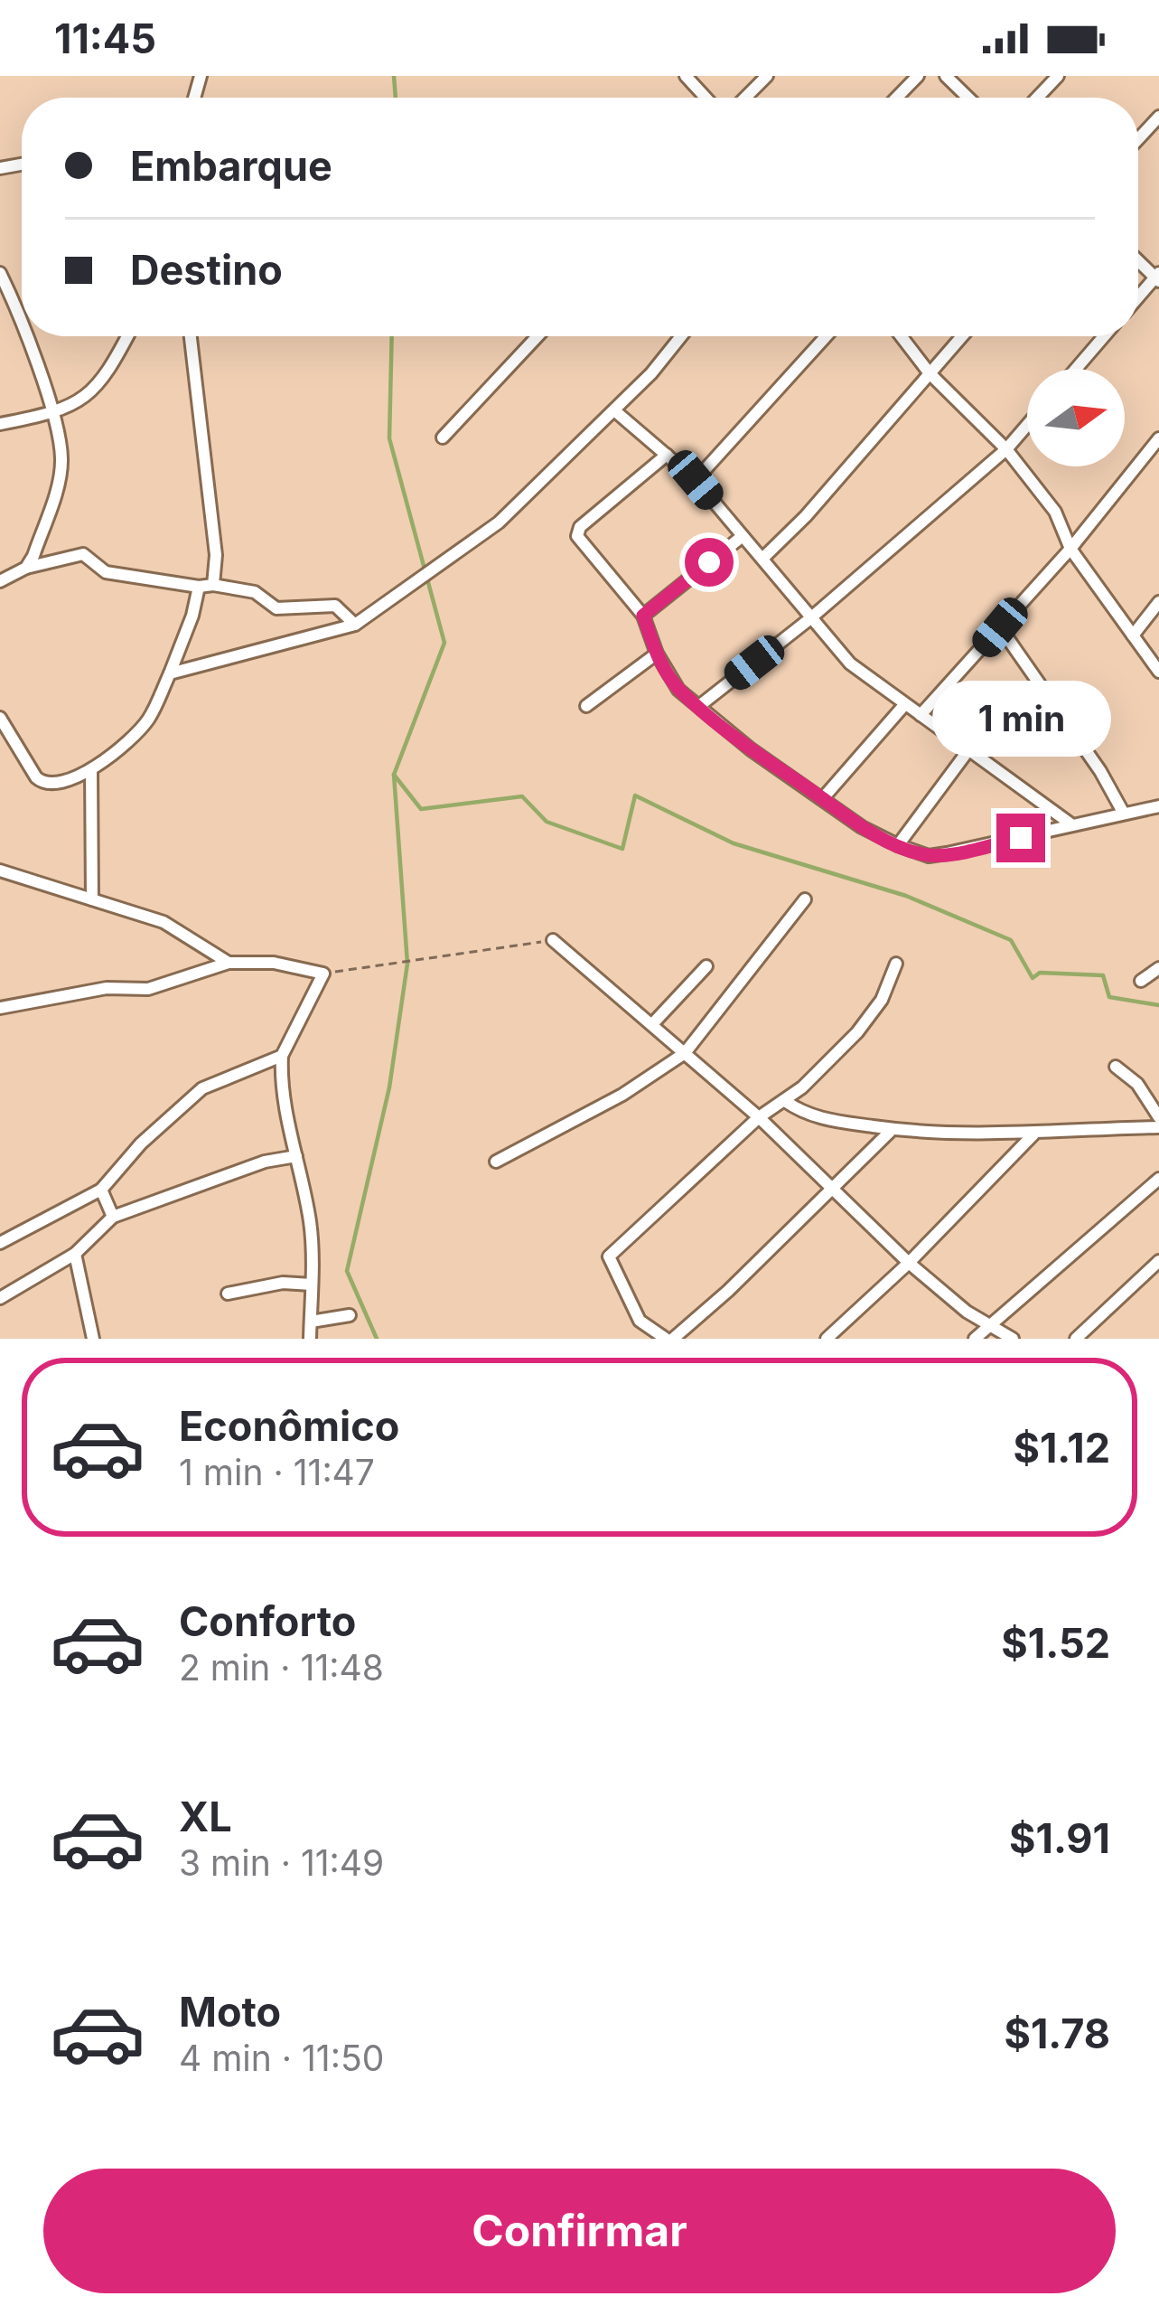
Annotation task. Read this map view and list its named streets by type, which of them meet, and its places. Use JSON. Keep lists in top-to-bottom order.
{
  "north": "right",
  "page": {
    "status": "11:45",
    "banner": ["Embarque", "Destino"],
    "bubble": "1 min",
    "list": [
      {
        "name": "Econômico",
        "note": "1 min · 11:47",
        "value": "$1.12"
      },
      {
        "name": "Conforto",
        "note": "2 min · 11:48",
        "value": "$1.52"
      },
      {
        "name": "XL",
        "note": "3 min · 11:49",
        "value": "$1.91"
      },
      {
        "name": "Moto",
        "note": "4 min · 11:50",
        "value": "$1.78"
      }
    ],
    "buttons": "Confirmar"
  }
}
